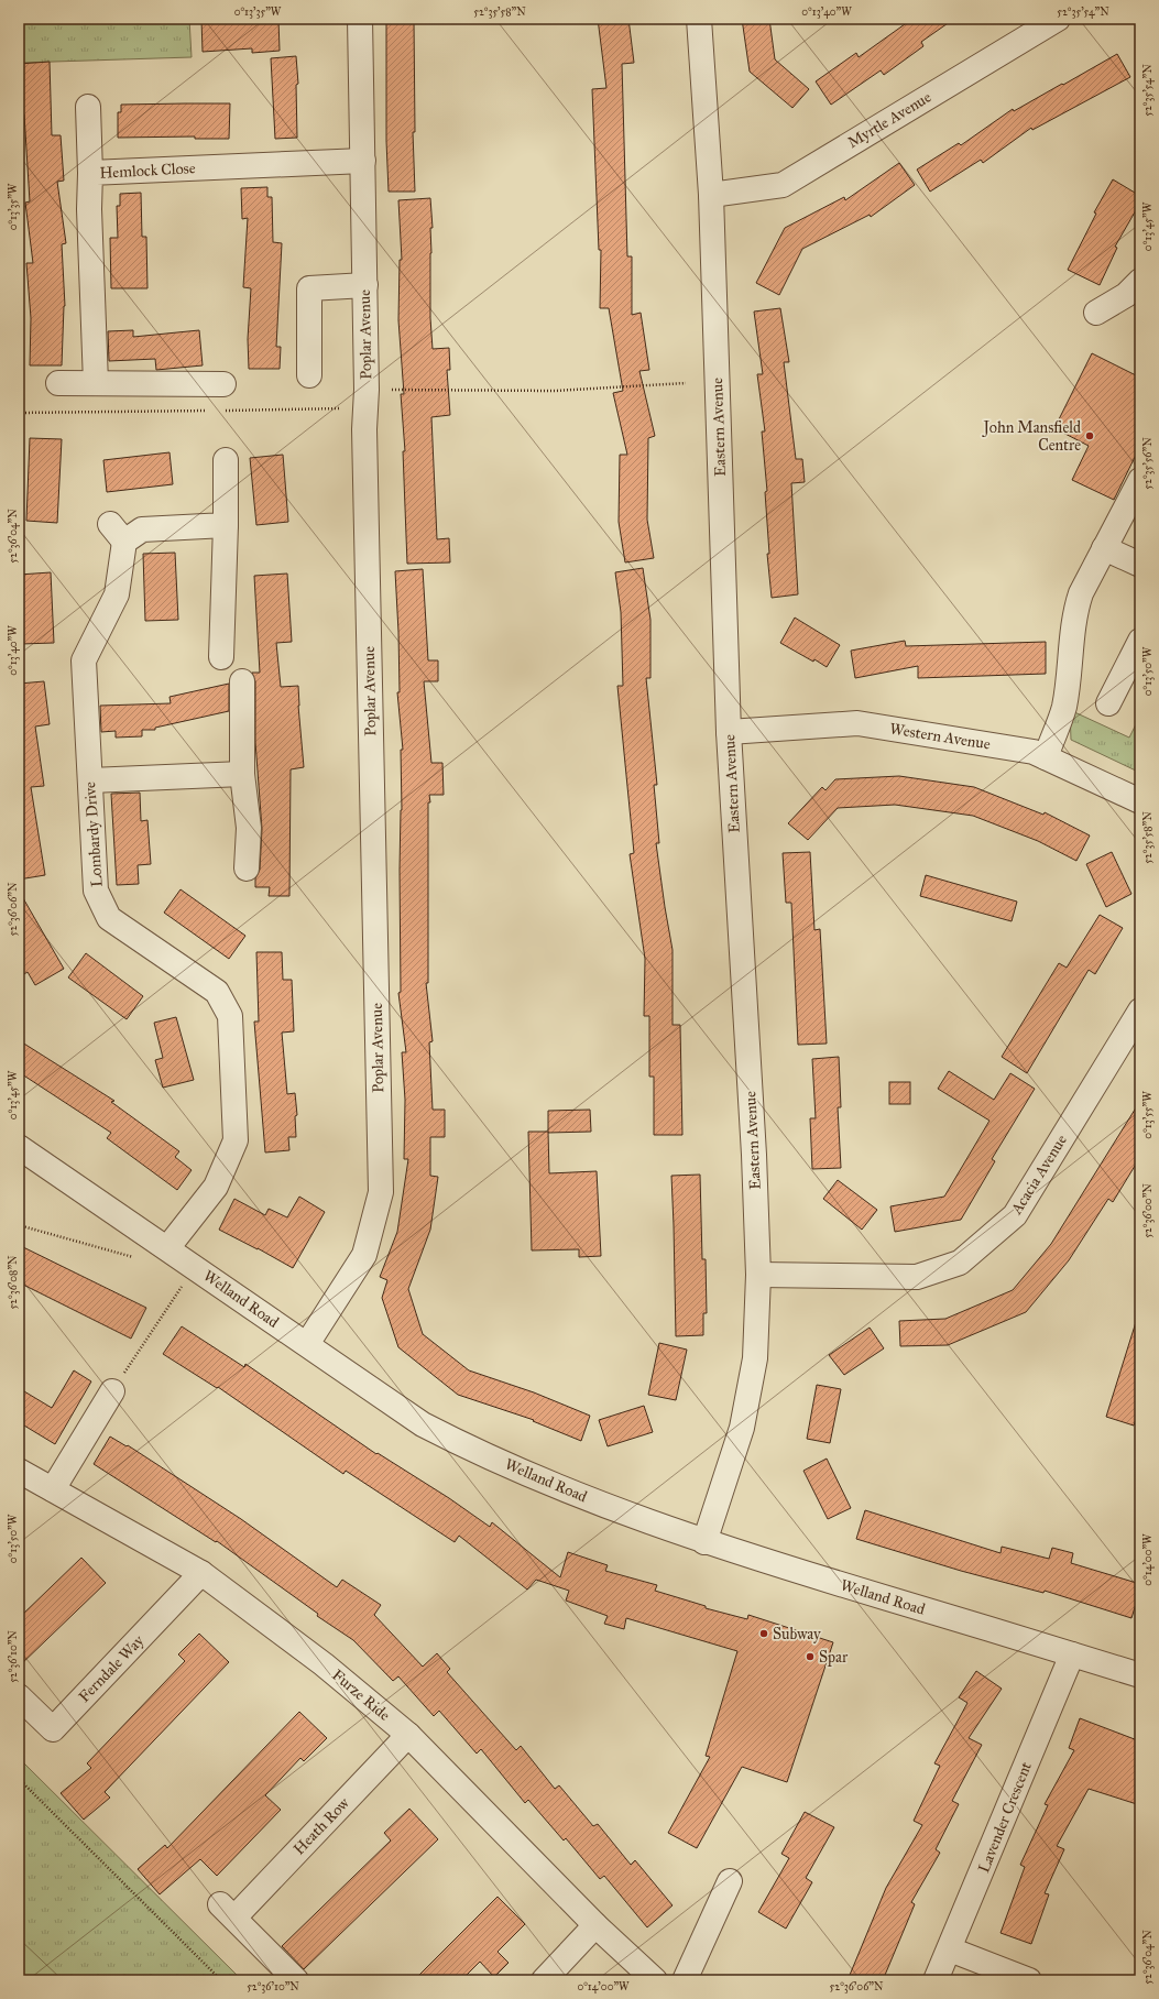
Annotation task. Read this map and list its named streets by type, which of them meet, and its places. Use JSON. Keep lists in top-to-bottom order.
{
  "streets": {
    "street": [
      "Myrtle Avenue",
      "Hemlock Close",
      "Poplar Avenue",
      "Eastern Avenue",
      "Western Avenue",
      "Lombardy Drive",
      "Acacia Avenue",
      "Welland Road",
      "Ferndale Way",
      "Furze Ride",
      "Lavender Crescent",
      "Heath Row"
    ]
  },
  "crossings": [
    ["Myrtle Avenue", "Eastern Avenue"],
    ["Hemlock Close", "Poplar Avenue"],
    ["Poplar Avenue", "Welland Road"],
    ["Eastern Avenue", "Western Avenue"],
    ["Eastern Avenue", "Acacia Avenue"],
    ["Eastern Avenue", "Welland Road"],
    ["Lombardy Drive", "Welland Road"],
    ["Welland Road", "Lavender Crescent"],
    ["Ferndale Way", "Furze Ride"],
    ["Furze Ride", "Heath Row"]
  ],
  "places": ["John Mansfield Centre", "Subway", "Spar"],
  "coordinates": [
    "0°13'35\"W",
    "52°35'58\"N",
    "0°13'40\"W",
    "52°35'54\"N",
    "0°13'45\"W",
    "52°35'56\"N",
    "52°36'04\"N",
    "0°13'50\"W",
    "52°36'06\"N",
    "0°13'55\"W",
    "52°36'00\"N",
    "52°36'08\"N",
    "0°14'00\"W",
    "52°36'10\"N"
  ]
}
